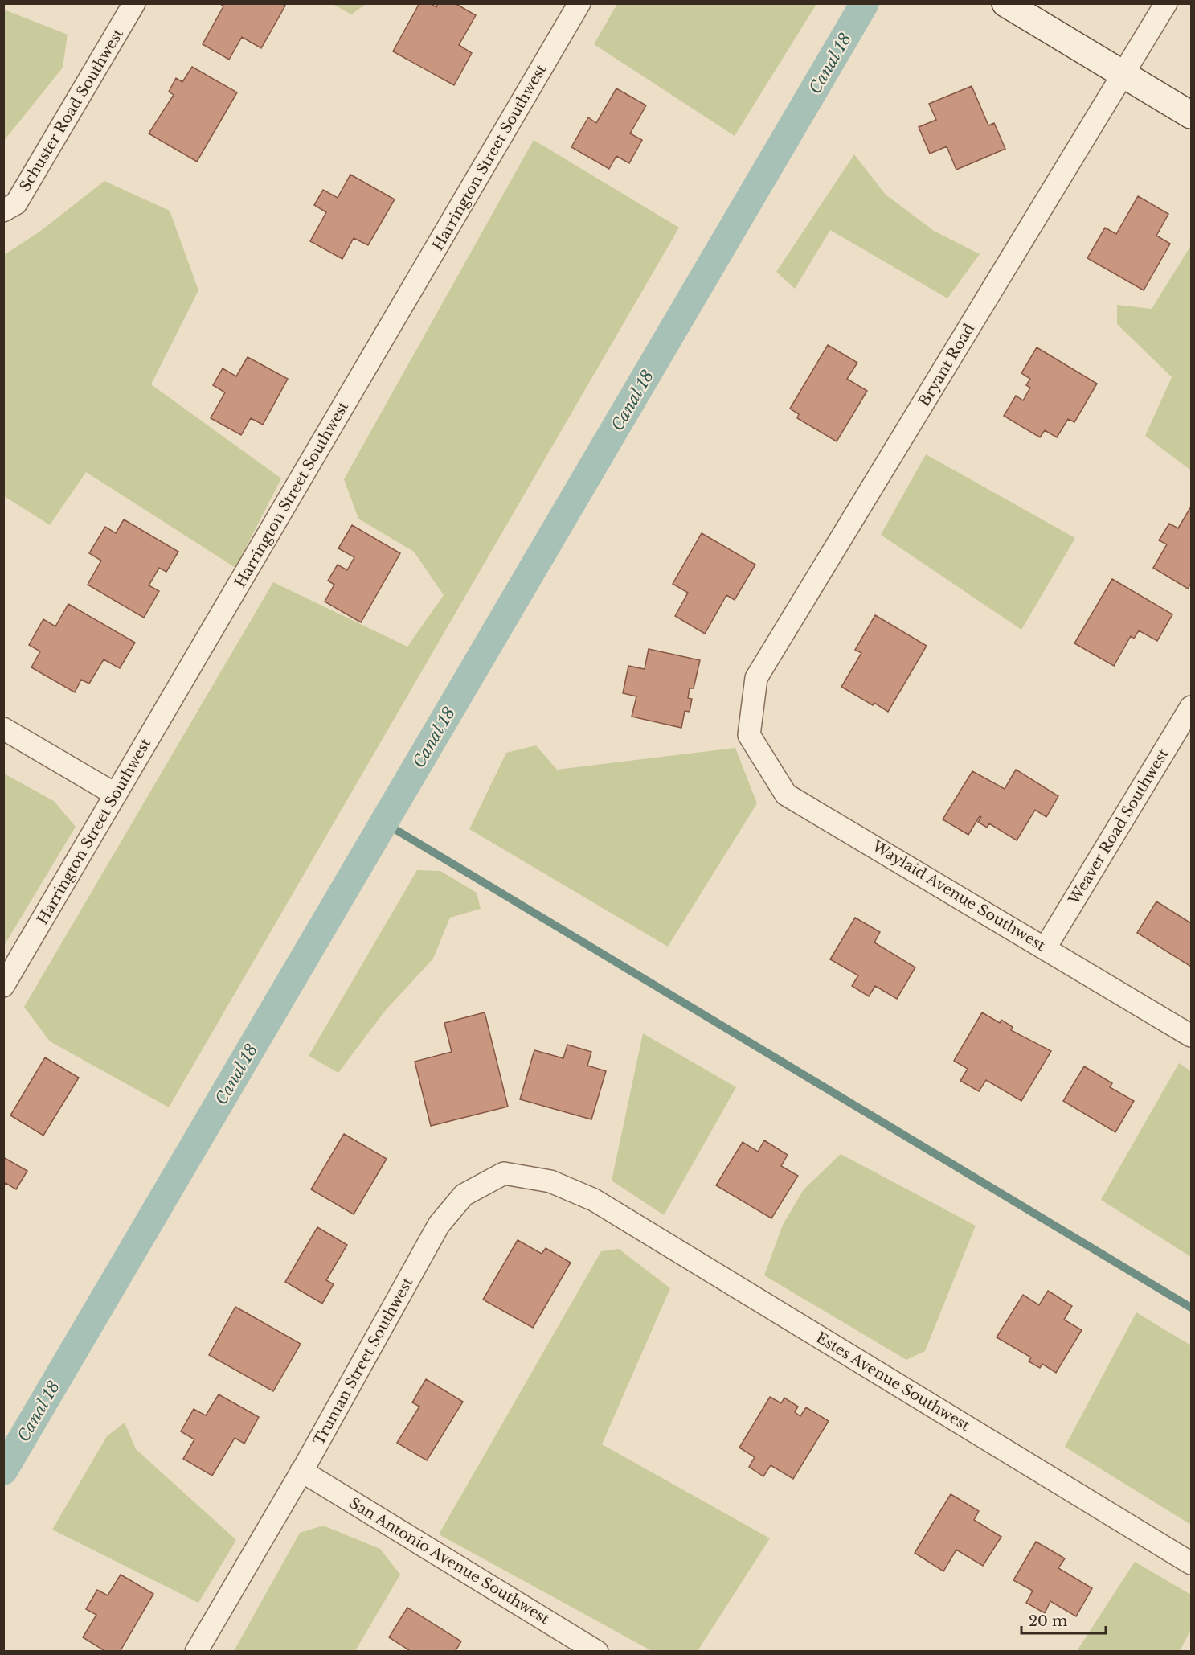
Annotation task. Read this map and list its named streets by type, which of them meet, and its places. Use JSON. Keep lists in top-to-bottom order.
{
  "streets": {
    "street": [
      "Schuster Road Southwest",
      "Harrington Street Southwest",
      "Bryant Road",
      "Weaver Road Southwest",
      "Waylaid Avenue Southwest",
      "Truman Street Southwest",
      "Estes Avenue Southwest",
      "San Antonio Avenue Southwest"
    ]
  },
  "crossings": [
    ["Bryant Road", "Waylaid Avenue Southwest"],
    ["Weaver Road Southwest", "Waylaid Avenue Southwest"],
    ["Truman Street Southwest", "Estes Avenue Southwest"],
    ["Truman Street Southwest", "San Antonio Avenue Southwest"]
  ],
  "water": ["Canal 18"],
  "scale_bar": "20 m"
}
